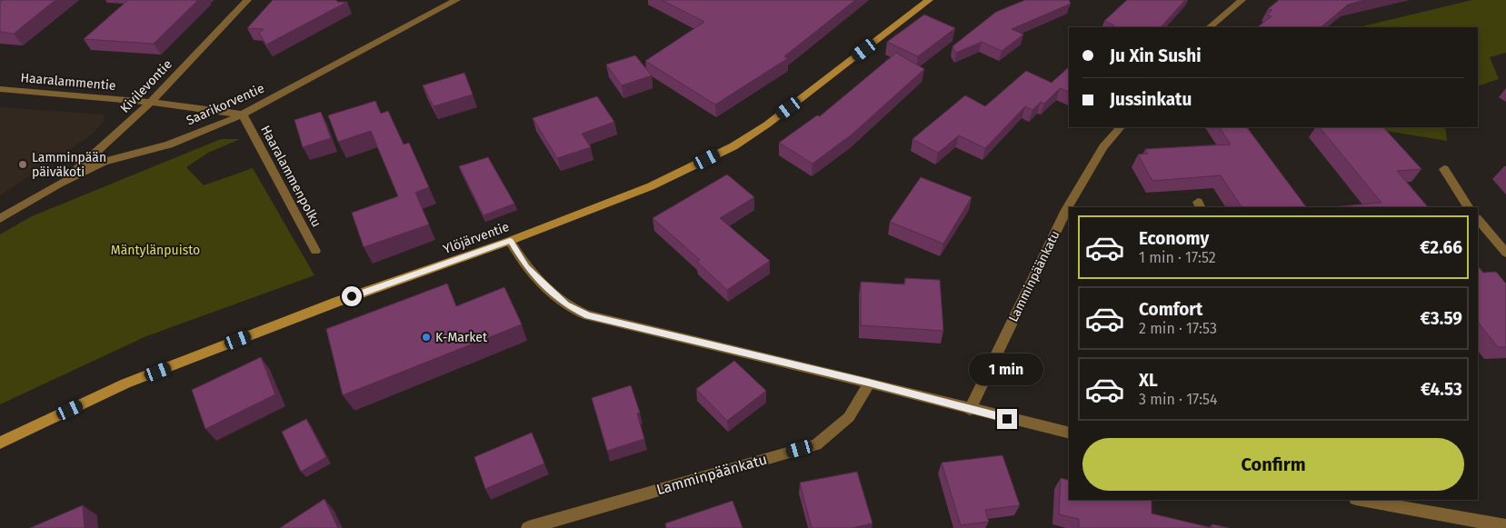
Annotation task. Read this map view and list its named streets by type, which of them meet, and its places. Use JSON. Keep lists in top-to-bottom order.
{
  "streets": {
    "main road": ["Ylöjärventie"],
    "street": [
      "Haaralammentie",
      "Kivilevontie",
      "Saarikorventie",
      "Haaralammenpolku",
      "Lamminpäänkatu"
    ]
  },
  "crossings": [
    ["Haaralammentie", "Kivilevontie"],
    ["Haaralammentie", "Saarikorventie"],
    ["Haaralammentie", "Haaralammenpolku"],
    ["Kivilevontie", "Saarikorventie"],
    ["Saarikorventie", "Haaralammenpolku"]
  ],
  "parks": ["Mäntylänpuisto"],
  "places": ["Lamminpään päiväkoti", "K-Market"],
  "page": {
    "banner": ["Ju Xin Sushi", "Jussinkatu"],
    "list": [
      {
        "name": "Economy",
        "note": "1 min · 17:52",
        "value": "€2.66"
      },
      {
        "name": "Comfort",
        "note": "2 min · 17:53",
        "value": "€3.59"
      },
      {
        "name": "XL",
        "note": "3 min · 17:54",
        "value": "€4.53"
      }
    ],
    "bubble": "1 min",
    "buttons": "Confirm"
  }
}
